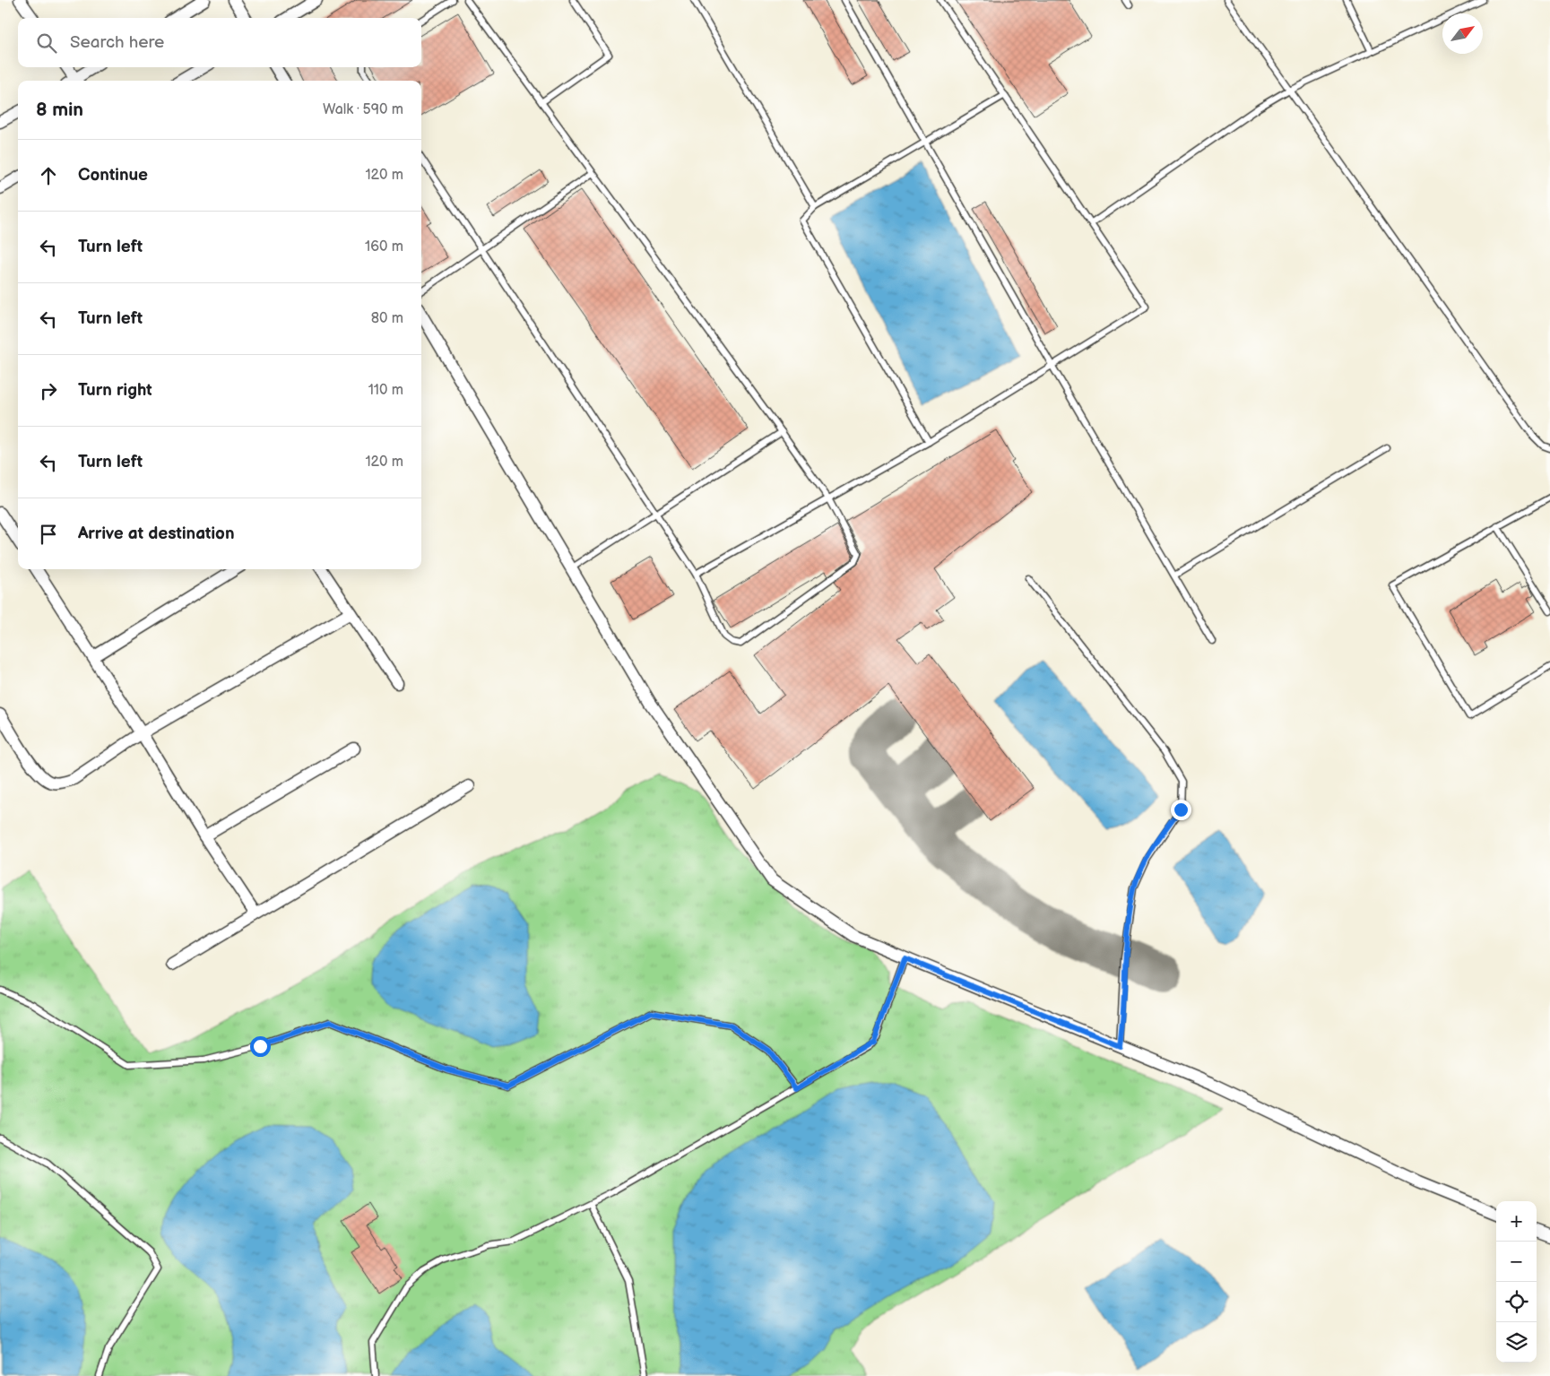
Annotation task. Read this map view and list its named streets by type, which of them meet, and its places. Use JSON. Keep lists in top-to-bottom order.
{
  "north": "top right",
  "page": {
    "search": "Search here",
    "heading": ["8 min", "Walk · 590 m"],
    "list": [
      ["Continue", "120 m"],
      ["Turn left", "160 m"],
      ["Turn left", "80 m"],
      ["Turn right", "110 m"],
      ["Turn left", "120 m"],
      "Arrive at destination"
    ],
    "map_buttons": ["+", "−"]
  }
}
